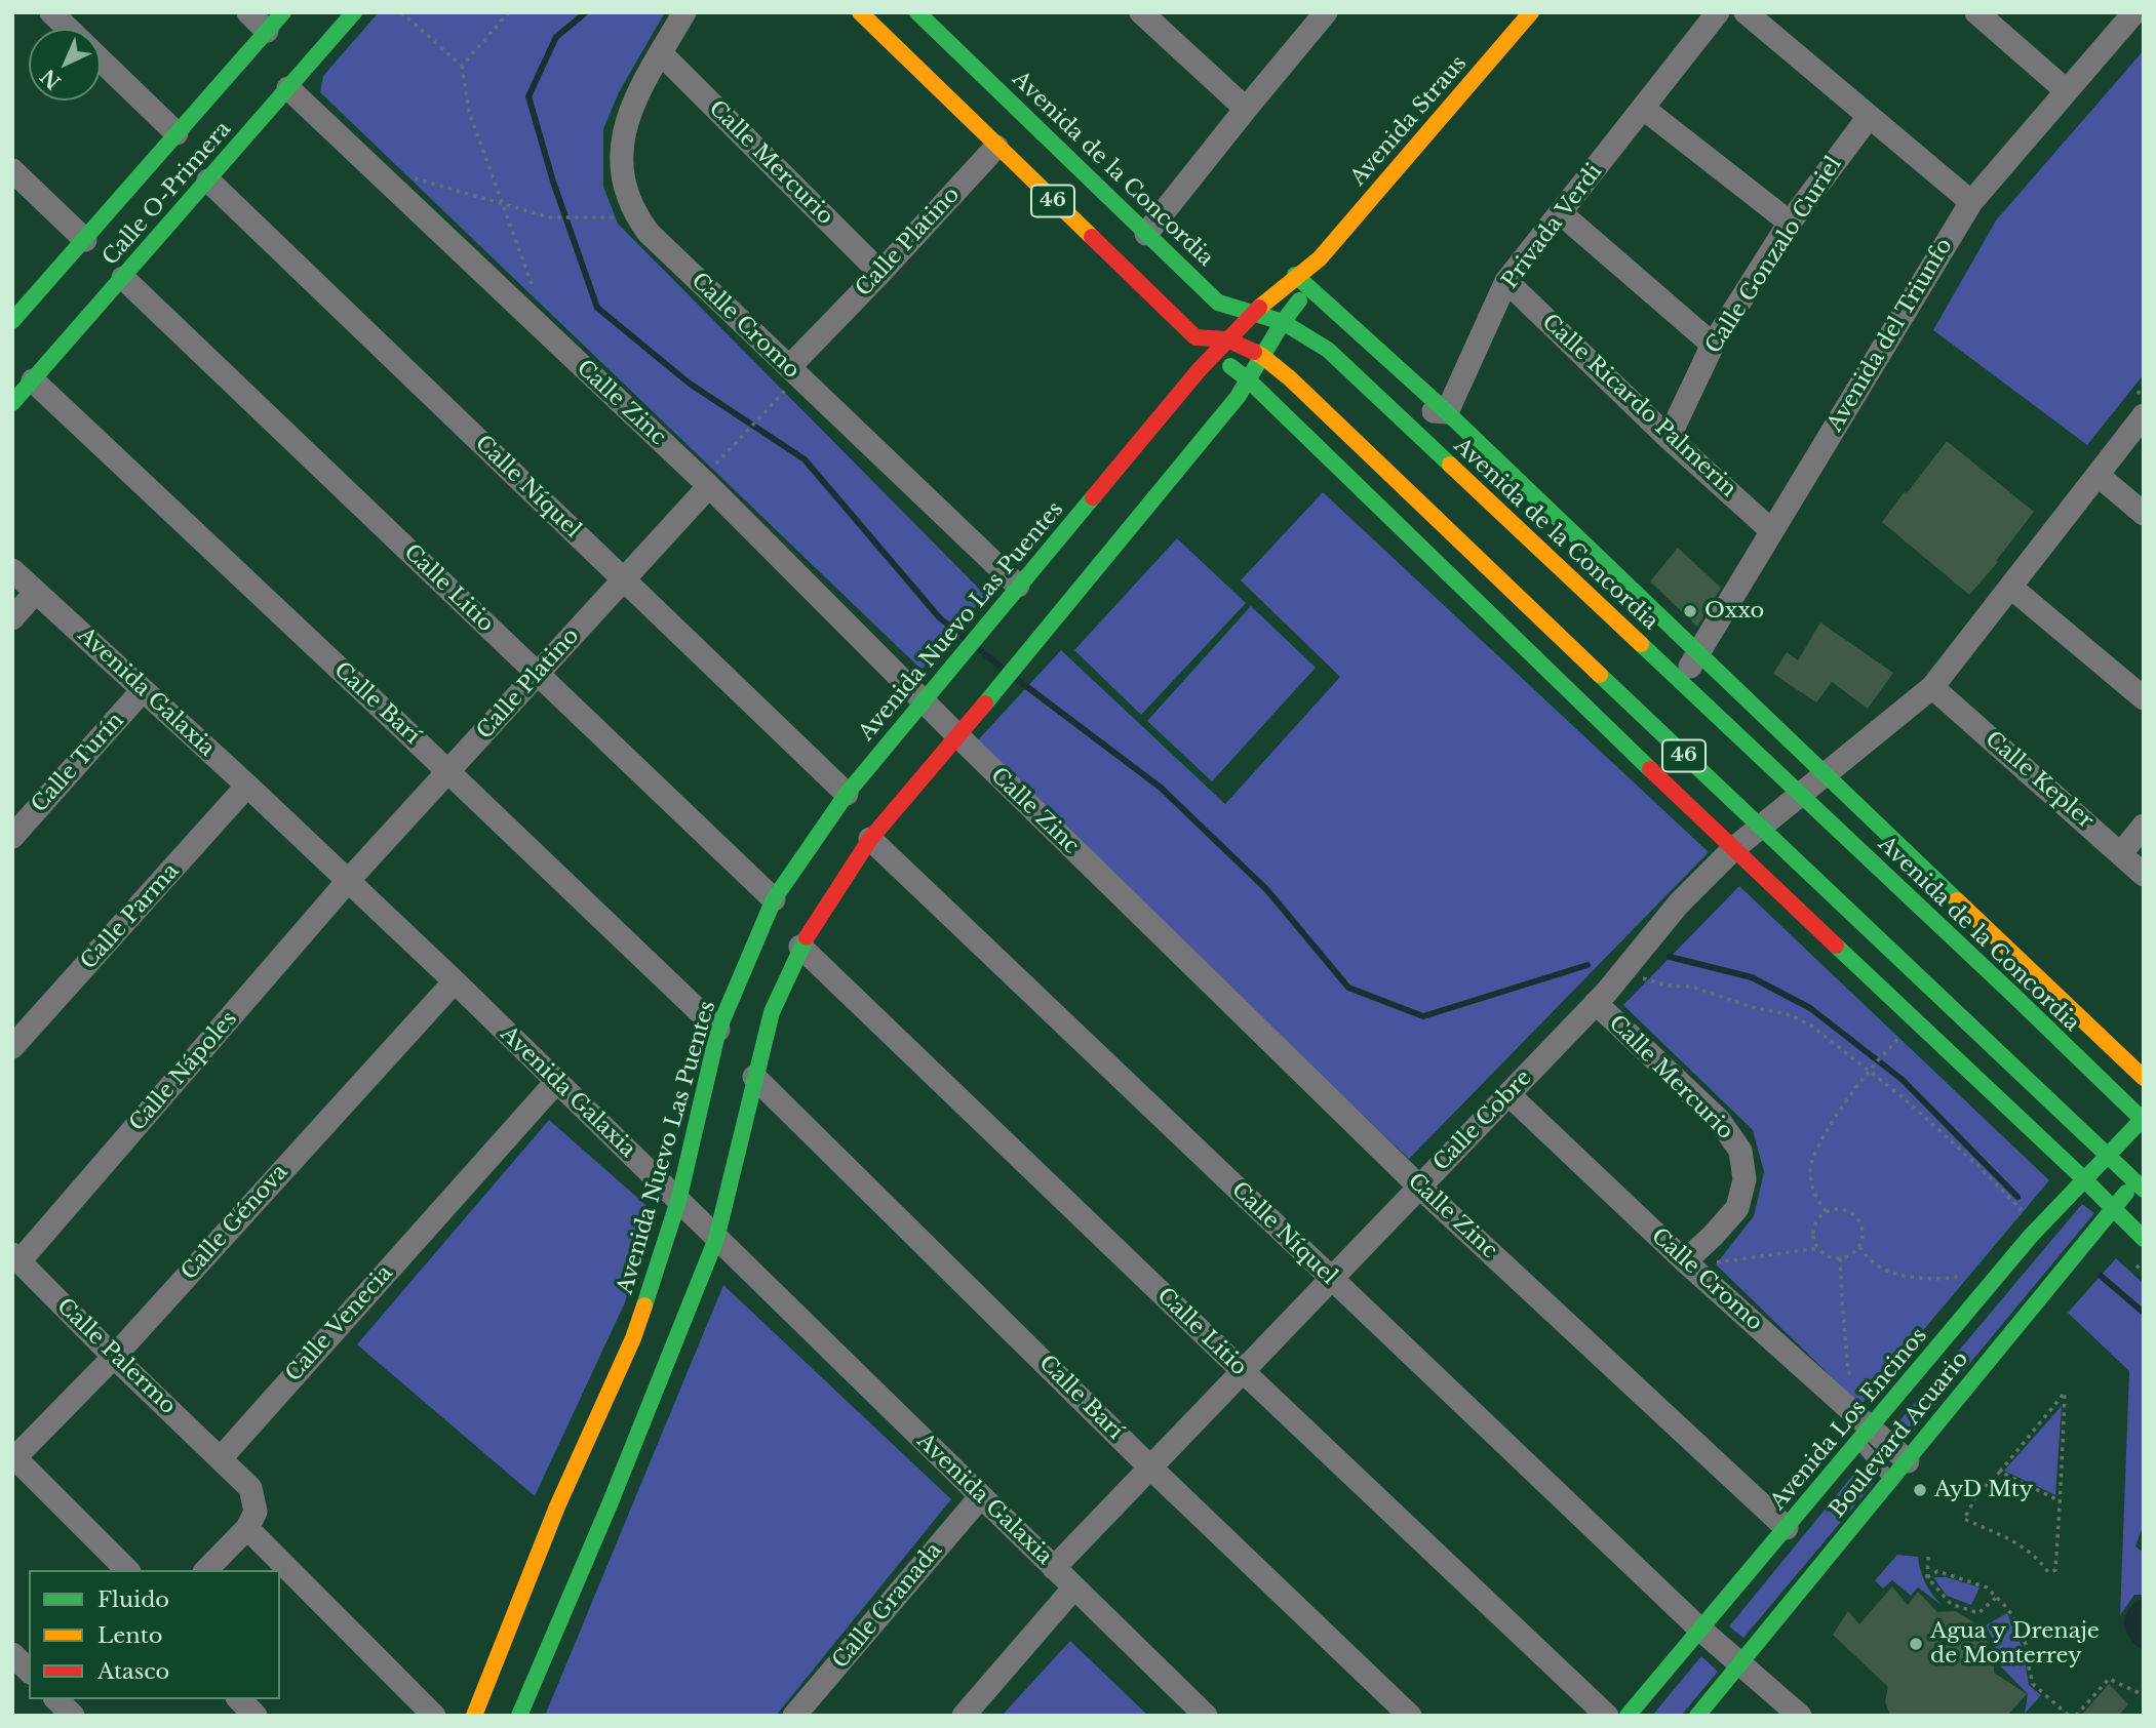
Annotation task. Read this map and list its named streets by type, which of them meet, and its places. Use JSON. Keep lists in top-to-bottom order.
{
  "streets": {
    "street": [
      "Avenida Straus",
      "Calle Mercurio",
      "Avenida de la Concordia",
      "Calle O-Primera",
      "46",
      "Privada Verdi",
      "Calle Platino",
      "Calle Gonzalo Curiel",
      "Calle Cromo",
      "Avenida del Triunfo",
      "Calle Zinc",
      "Calle Ricardo Palmerin",
      "Calle Níquel",
      "Calle Litio",
      "Avenida Nuevo Las Puentes",
      "Avenida Galaxia",
      "Calle Barí",
      "Calle Turín",
      "Calle Kepler",
      "Calle Parma",
      "Calle Nápoles",
      "Calle Cobre",
      "Calle Génova",
      "Calle Venecia",
      "Calle Palermo",
      "Avenida Los Encinos",
      "Boulevard Acuario",
      "Calle Granada"
    ]
  },
  "crossings": [
    ["Avenida Straus", "Avenida de la Concordia"],
    ["Avenida Straus", "46"],
    ["Avenida Straus", "Avenida Nuevo Las Puentes"],
    ["Calle Mercurio", "Calle Platino"],
    ["Calle Mercurio", "Calle Cromo"],
    ["Calle Mercurio", "Calle Cobre"],
    ["Avenida de la Concordia", "Privada Verdi"],
    ["Avenida de la Concordia", "Avenida del Triunfo"],
    ["Avenida de la Concordia", "Calle Cobre"],
    ["Avenida de la Concordia", "Avenida Los Encinos"],
    ["Calle O-Primera", "Calle Zinc"],
    ["Calle O-Primera", "Calle Níquel"],
    ["Calle O-Primera", "Calle Litio"],
    ["Calle O-Primera", "Calle Barí"],
    ["46", "Calle Platino"],
    ["46", "Avenida Nuevo Las Puentes"],
    ["46", "Calle Cobre"],
    ["46", "Avenida Los Encinos"],
    ["46", "Boulevard Acuario"],
    ["Privada Verdi", "Calle Ricardo Palmerin"],
    ["Calle Platino", "Calle Cromo"],
    ["Calle Platino", "Calle Zinc"],
    ["Calle Platino", "Calle Níquel"],
    ["Calle Platino", "Calle Litio"],
    ["Calle Platino", "Avenida Galaxia"],
    ["Calle Platino", "Calle Barí"],
    ["Calle Platino", "Calle Nápoles"],
    ["Calle Gonzalo Curiel", "Calle Ricardo Palmerin"],
    ["Calle Cromo", "Avenida Nuevo Las Puentes"],
    ["Calle Cromo", "Calle Cobre"],
    ["Calle Cromo", "Avenida Los Encinos"],
    ["Calle Cromo", "Boulevard Acuario"],
    ["Avenida del Triunfo", "Calle Ricardo Palmerin"],
    ["Calle Zinc", "Avenida Nuevo Las Puentes"],
    ["Calle Zinc", "Calle Cobre"],
    ["Calle Zinc", "Avenida Los Encinos"],
    ["Calle Níquel", "Avenida Nuevo Las Puentes"],
    ["Calle Níquel", "Calle Cobre"],
    ["Calle Níquel", "Avenida Los Encinos"],
    ["Calle Níquel", "Boulevard Acuario"],
    ["Calle Litio", "Avenida Nuevo Las Puentes"],
    ["Calle Litio", "Calle Cobre"],
    ["Avenida Nuevo Las Puentes", "Avenida Galaxia"],
    ["Avenida Nuevo Las Puentes", "Calle Barí"],
    ["Avenida Galaxia", "Calle Turín"],
    ["Avenida Galaxia", "Calle Parma"],
    ["Avenida Galaxia", "Calle Nápoles"],
    ["Avenida Galaxia", "Calle Cobre"],
    ["Avenida Galaxia", "Calle Génova"],
    ["Avenida Galaxia", "Calle Venecia"],
    ["Avenida Galaxia", "Calle Granada"],
    ["Calle Barí", "Calle Cobre"],
    ["Calle Kepler", "Calle Cobre"],
    ["Calle Nápoles", "Calle Palermo"],
    ["Calle Génova", "Calle Palermo"],
    ["Calle Venecia", "Calle Palermo"]
  ],
  "places": ["Oxxo", "AyD Mty", "Agua y Drenaje de Monterrey"],
  "legend": ["Fluido", "Lento", "Atasco"],
  "north": "bottom left"
}
